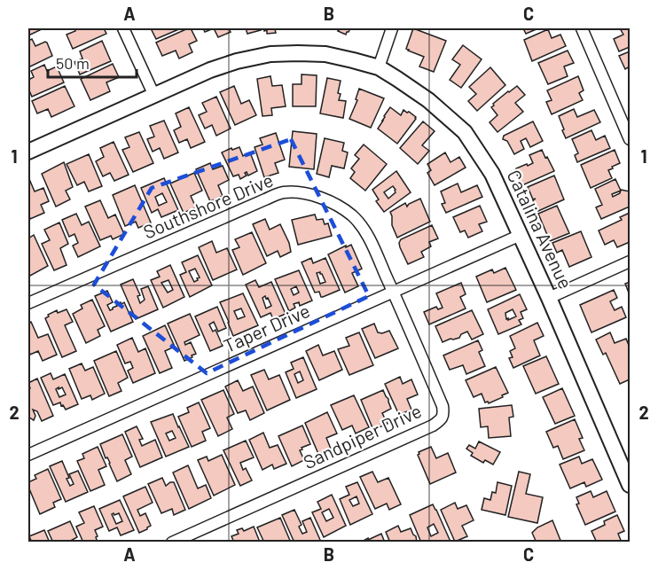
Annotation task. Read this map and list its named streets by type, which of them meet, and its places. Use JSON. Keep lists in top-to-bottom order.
{
  "streets": {
    "street": [
      "Southshore Drive",
      "Catalina Avenue",
      "Taper Drive",
      "Sandpiper Drive"
    ]
  },
  "crossings": [
    ["Southshore Drive", "Taper Drive"],
    ["Southshore Drive", "Sandpiper Drive"],
    ["Catalina Avenue", "Taper Drive"],
    ["Taper Drive", "Sandpiper Drive"]
  ],
  "scale_bar": "50 m",
  "grid": {
    "columns": ["A", "B", "C"],
    "rows": ["1", "2"]
  }
}
